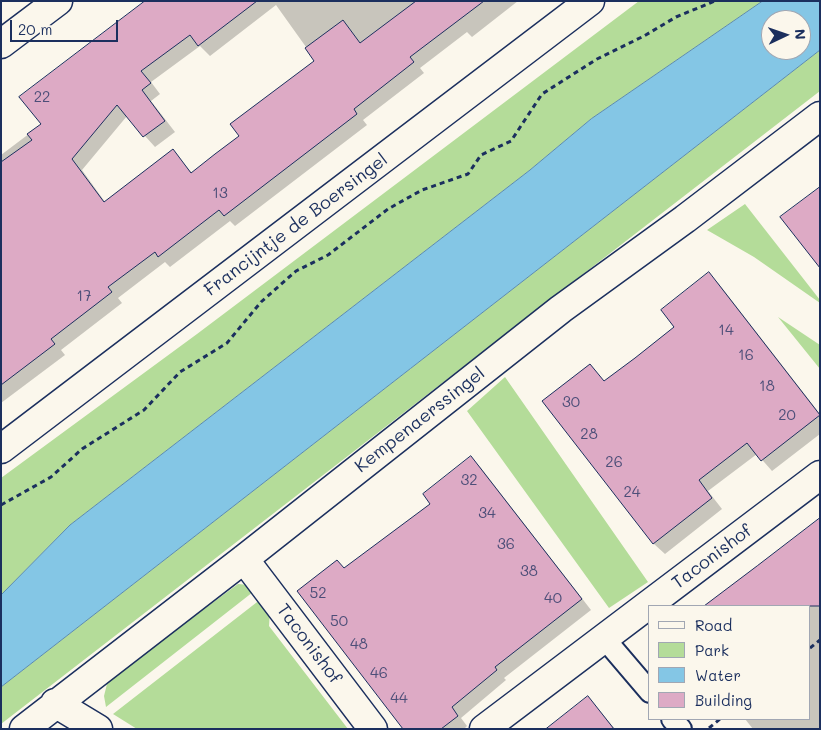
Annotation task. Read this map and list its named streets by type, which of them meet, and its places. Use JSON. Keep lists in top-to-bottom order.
{
  "streets": {
    "street": ["Francijntje de Boersingel", "Kempenaerssingel", "Taconishof"]
  },
  "crossings": [
    ["Kempenaerssingel", "Taconishof"]
  ],
  "house_numbers": [
    "22",
    "13",
    "17",
    "14",
    "16",
    "18",
    "30",
    "20",
    "28",
    "26",
    "32",
    "24",
    "34",
    "36",
    "38",
    "52",
    "40",
    "50",
    "48",
    "46",
    "44"
  ],
  "legend": [
    "Road",
    "Park",
    "Water",
    "Building"
  ],
  "scale_bar": "20 m",
  "north": "right"
}
